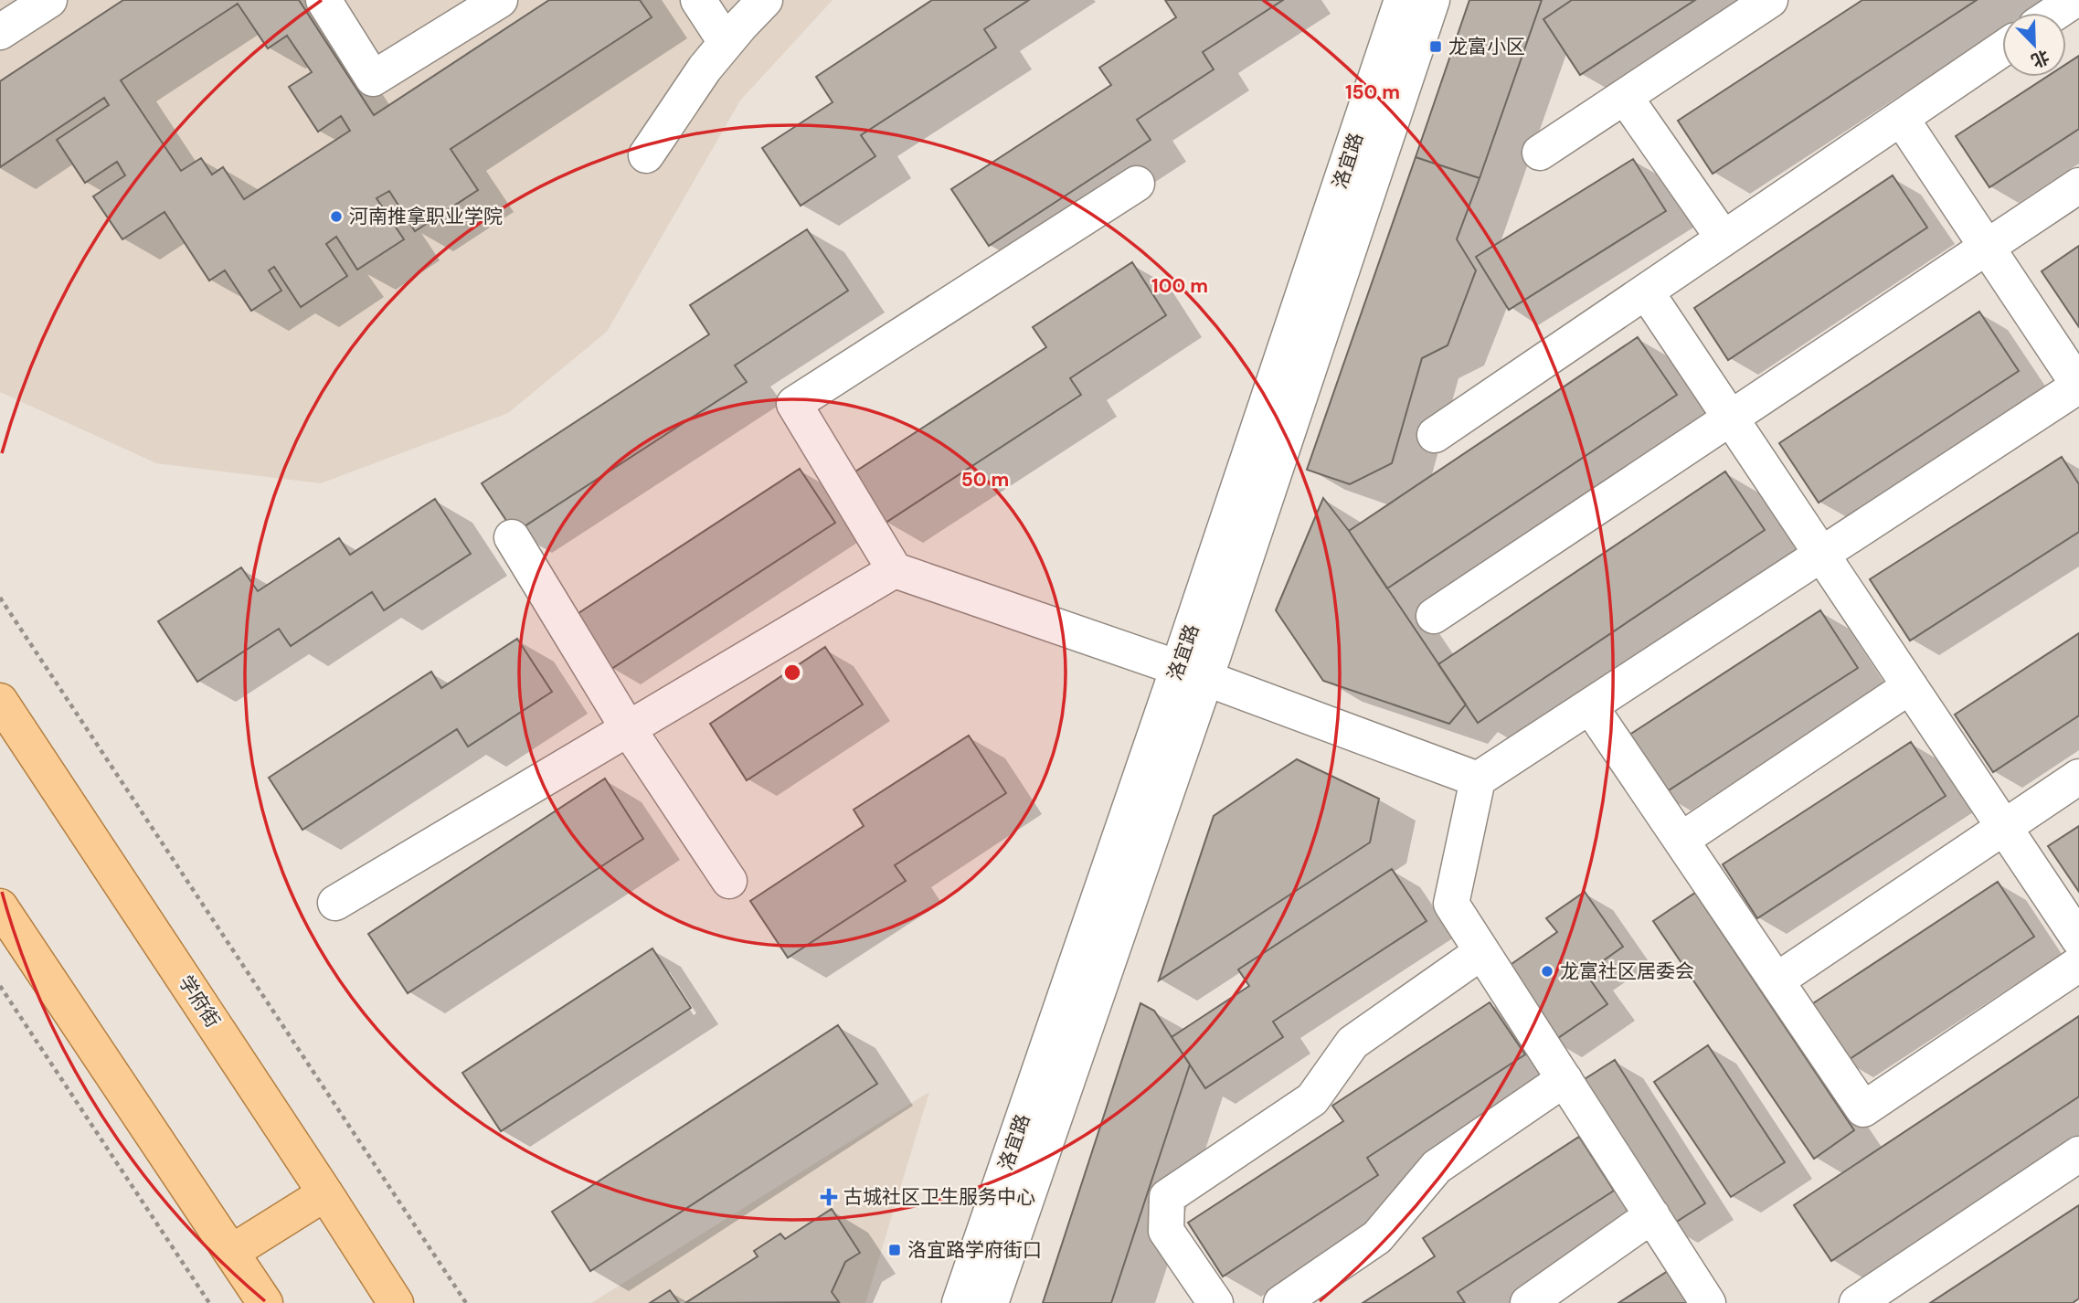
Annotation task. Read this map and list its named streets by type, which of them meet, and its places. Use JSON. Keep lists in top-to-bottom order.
{
  "streets": {
    "main road": ["学府街"],
    "street": ["洛宜路"]
  },
  "places": {
    "transit": ["龙富小区", "洛宜路学府街口"],
    "other": ["河南推拿职业学院", "龙富社区居委会"],
    "health": ["古城社区卫生服务中心"]
  },
  "north": "bottom right",
  "rings": ["150 m", "100 m", "50 m"]
}
